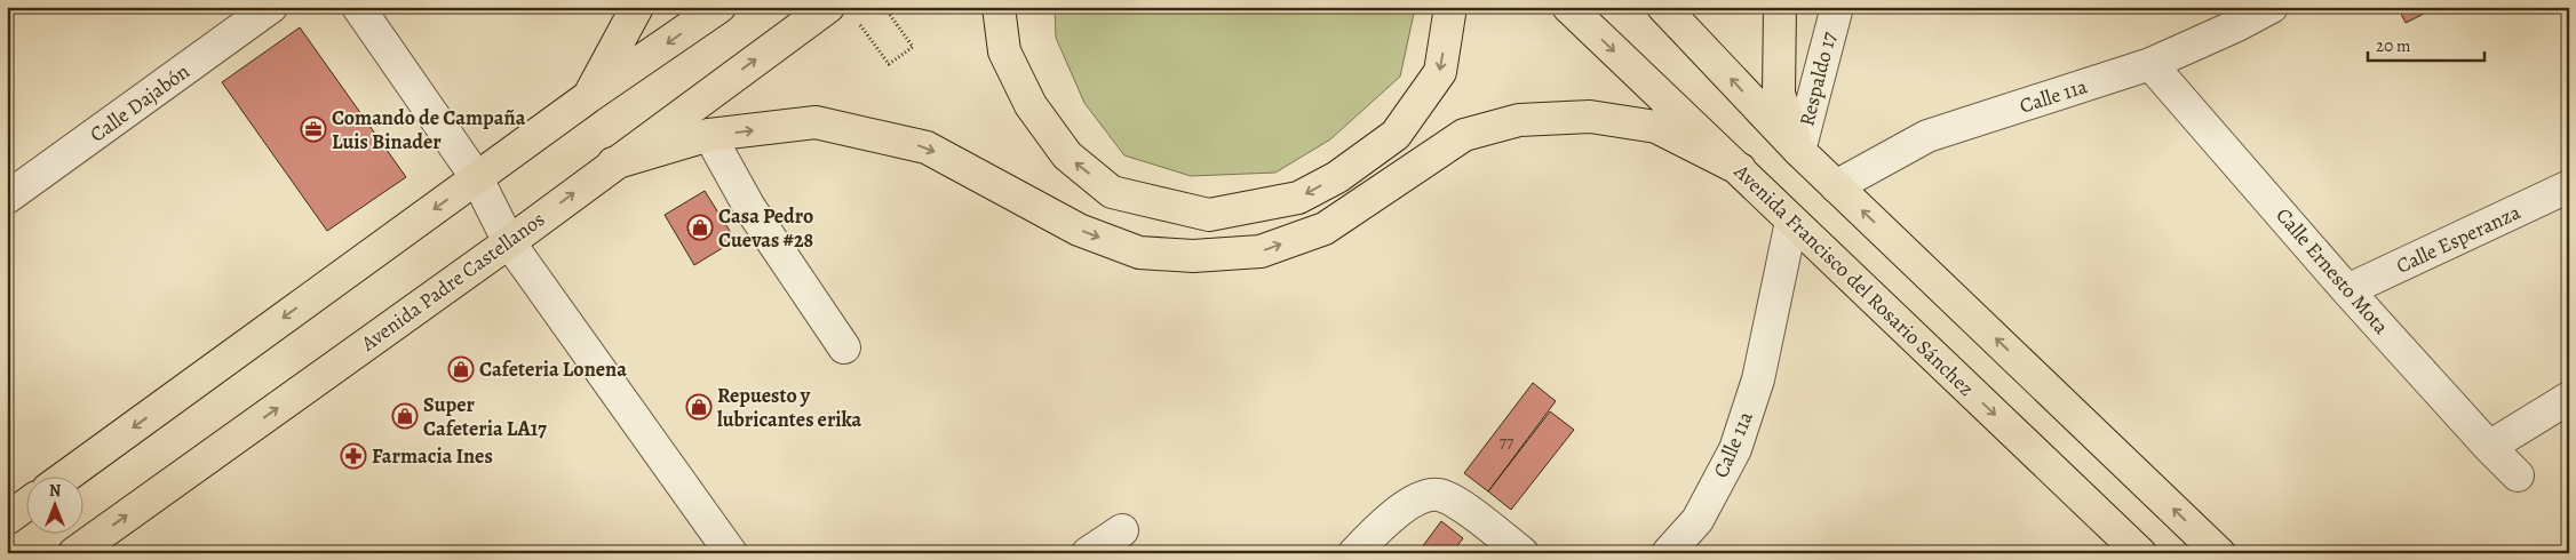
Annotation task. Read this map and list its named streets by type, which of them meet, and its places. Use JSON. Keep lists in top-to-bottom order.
{
  "streets": {
    "main road": ["Avenida Francisco del Rosario Sánchez", "Avenida Padre Castellanos"],
    "street": [
      "Respaldo 17",
      "Calle 11a",
      "Calle Dajabón",
      "Calle Esperanza",
      "Calle Ernesto Mota"
    ]
  },
  "crossings": [
    ["Calle 11a", "Calle Ernesto Mota"],
    ["Calle 11a", "Avenida Francisco del Rosario Sánchez"],
    ["Calle Esperanza", "Calle Ernesto Mota"]
  ],
  "places": {
    "office": ["Comando de Campaña Luis Binader"],
    "shop": [
      "Casa Pedro Cuevas #28",
      "Cafeteria Lonena",
      "Repuesto y lubricantes erika",
      "Super Cafeteria LA17"
    ],
    "pharmacy": ["Farmacia Ines"]
  },
  "house_numbers": ["77"],
  "scale_bar": "20 m",
  "north": "top"
}
